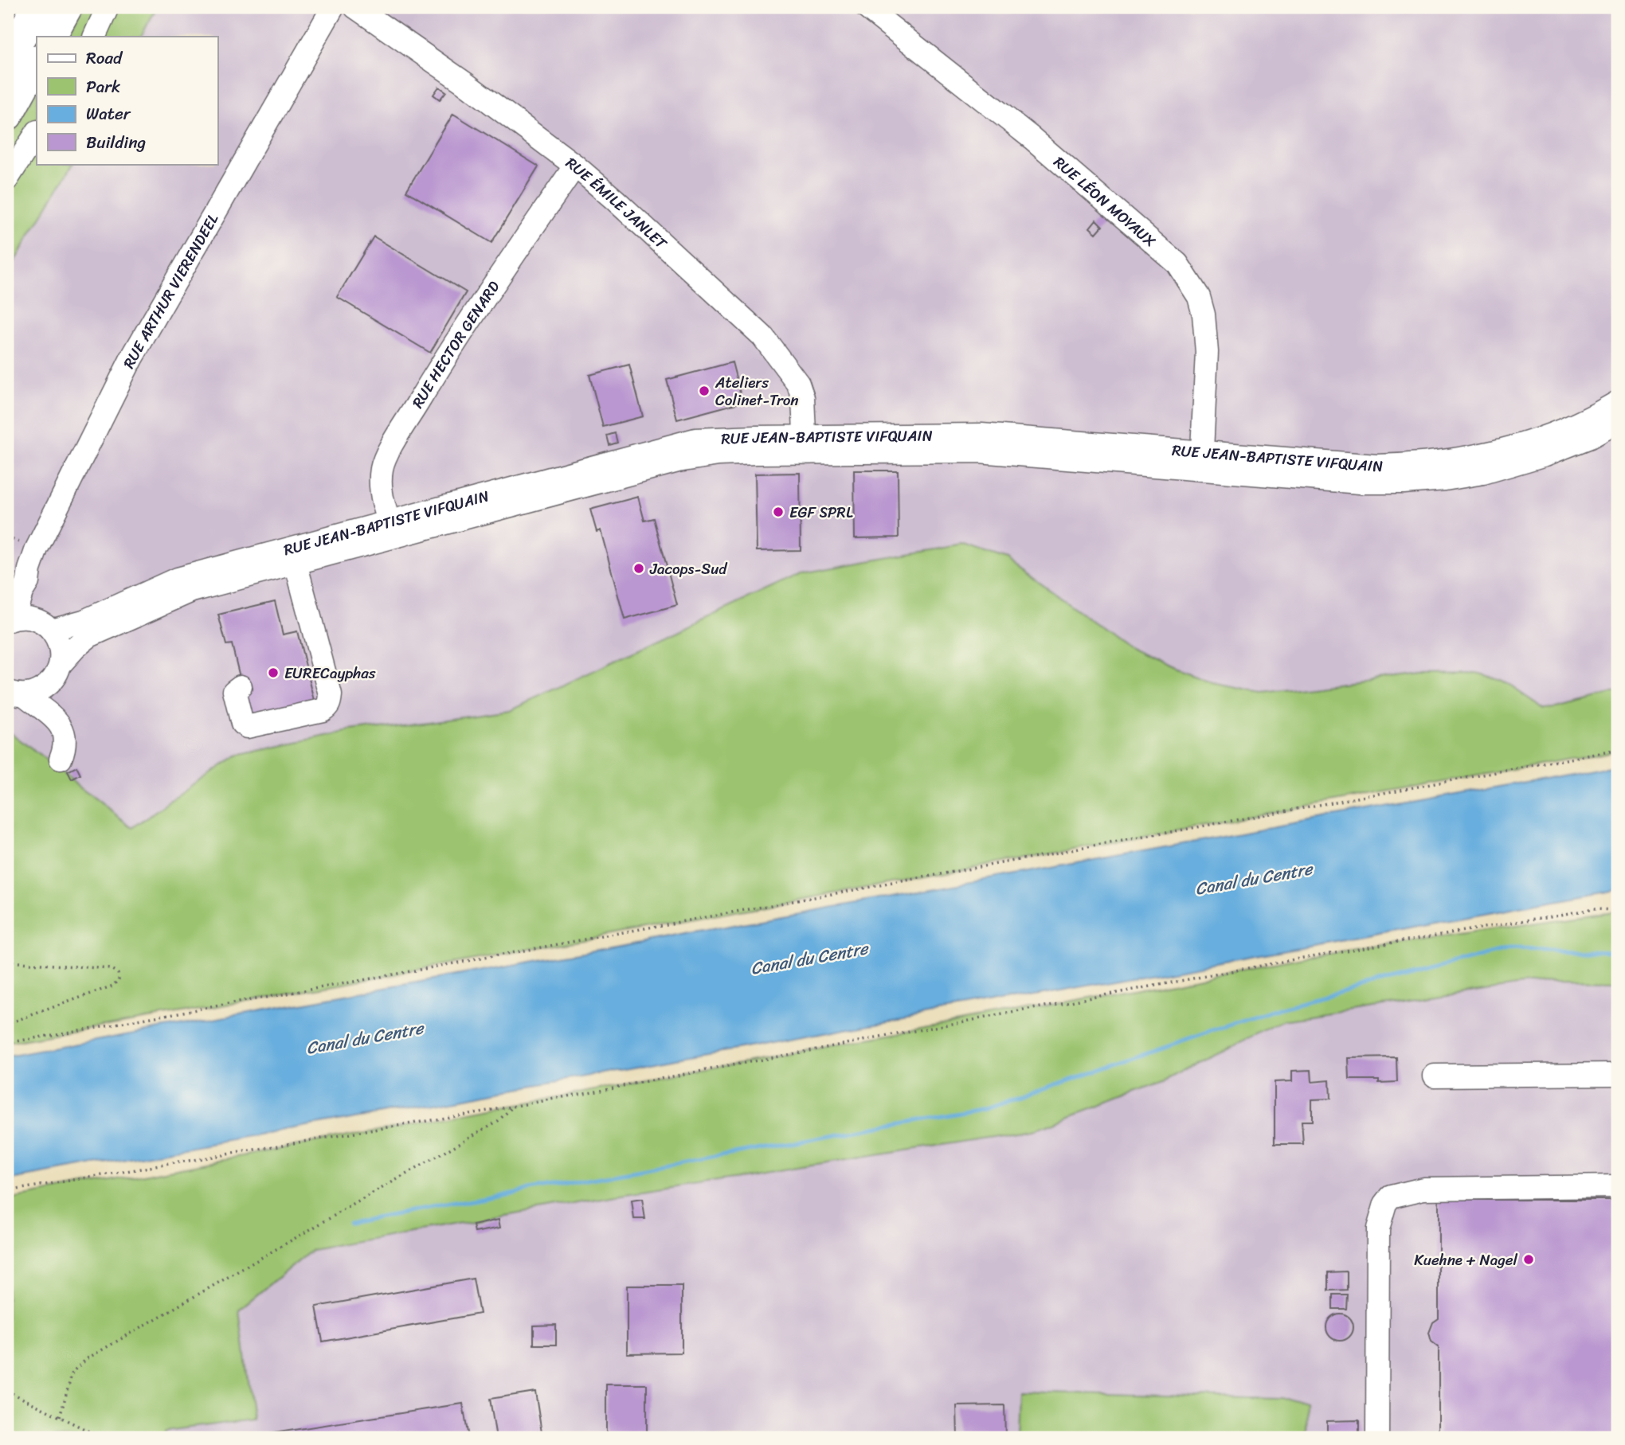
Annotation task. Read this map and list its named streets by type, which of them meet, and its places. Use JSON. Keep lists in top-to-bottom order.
{
  "streets": {
    "street": [
      "RUE LÉON MOYAUX",
      "RUE ÉMILE JANLET",
      "RUE ARTHUR VIERENDEEL",
      "RUE HECTOR GENARD",
      "RUE JEAN-BAPTISTE VIFQUAIN"
    ]
  },
  "crossings": [
    ["RUE LÉON MOYAUX", "RUE JEAN-BAPTISTE VIFQUAIN"],
    ["RUE ÉMILE JANLET", "RUE HECTOR GENARD"],
    ["RUE ÉMILE JANLET", "RUE JEAN-BAPTISTE VIFQUAIN"],
    ["RUE ARTHUR VIERENDEEL", "RUE JEAN-BAPTISTE VIFQUAIN"],
    ["RUE HECTOR GENARD", "RUE JEAN-BAPTISTE VIFQUAIN"]
  ],
  "water": ["Canal du Centre"],
  "places": [
    "Ateliers Colinet-Tron",
    "EGF SPRL",
    "Jacops-Sud",
    "EURECayphas",
    "Kuehne + Nagel"
  ],
  "legend": [
    "Road",
    "Park",
    "Water",
    "Building"
  ]
}
